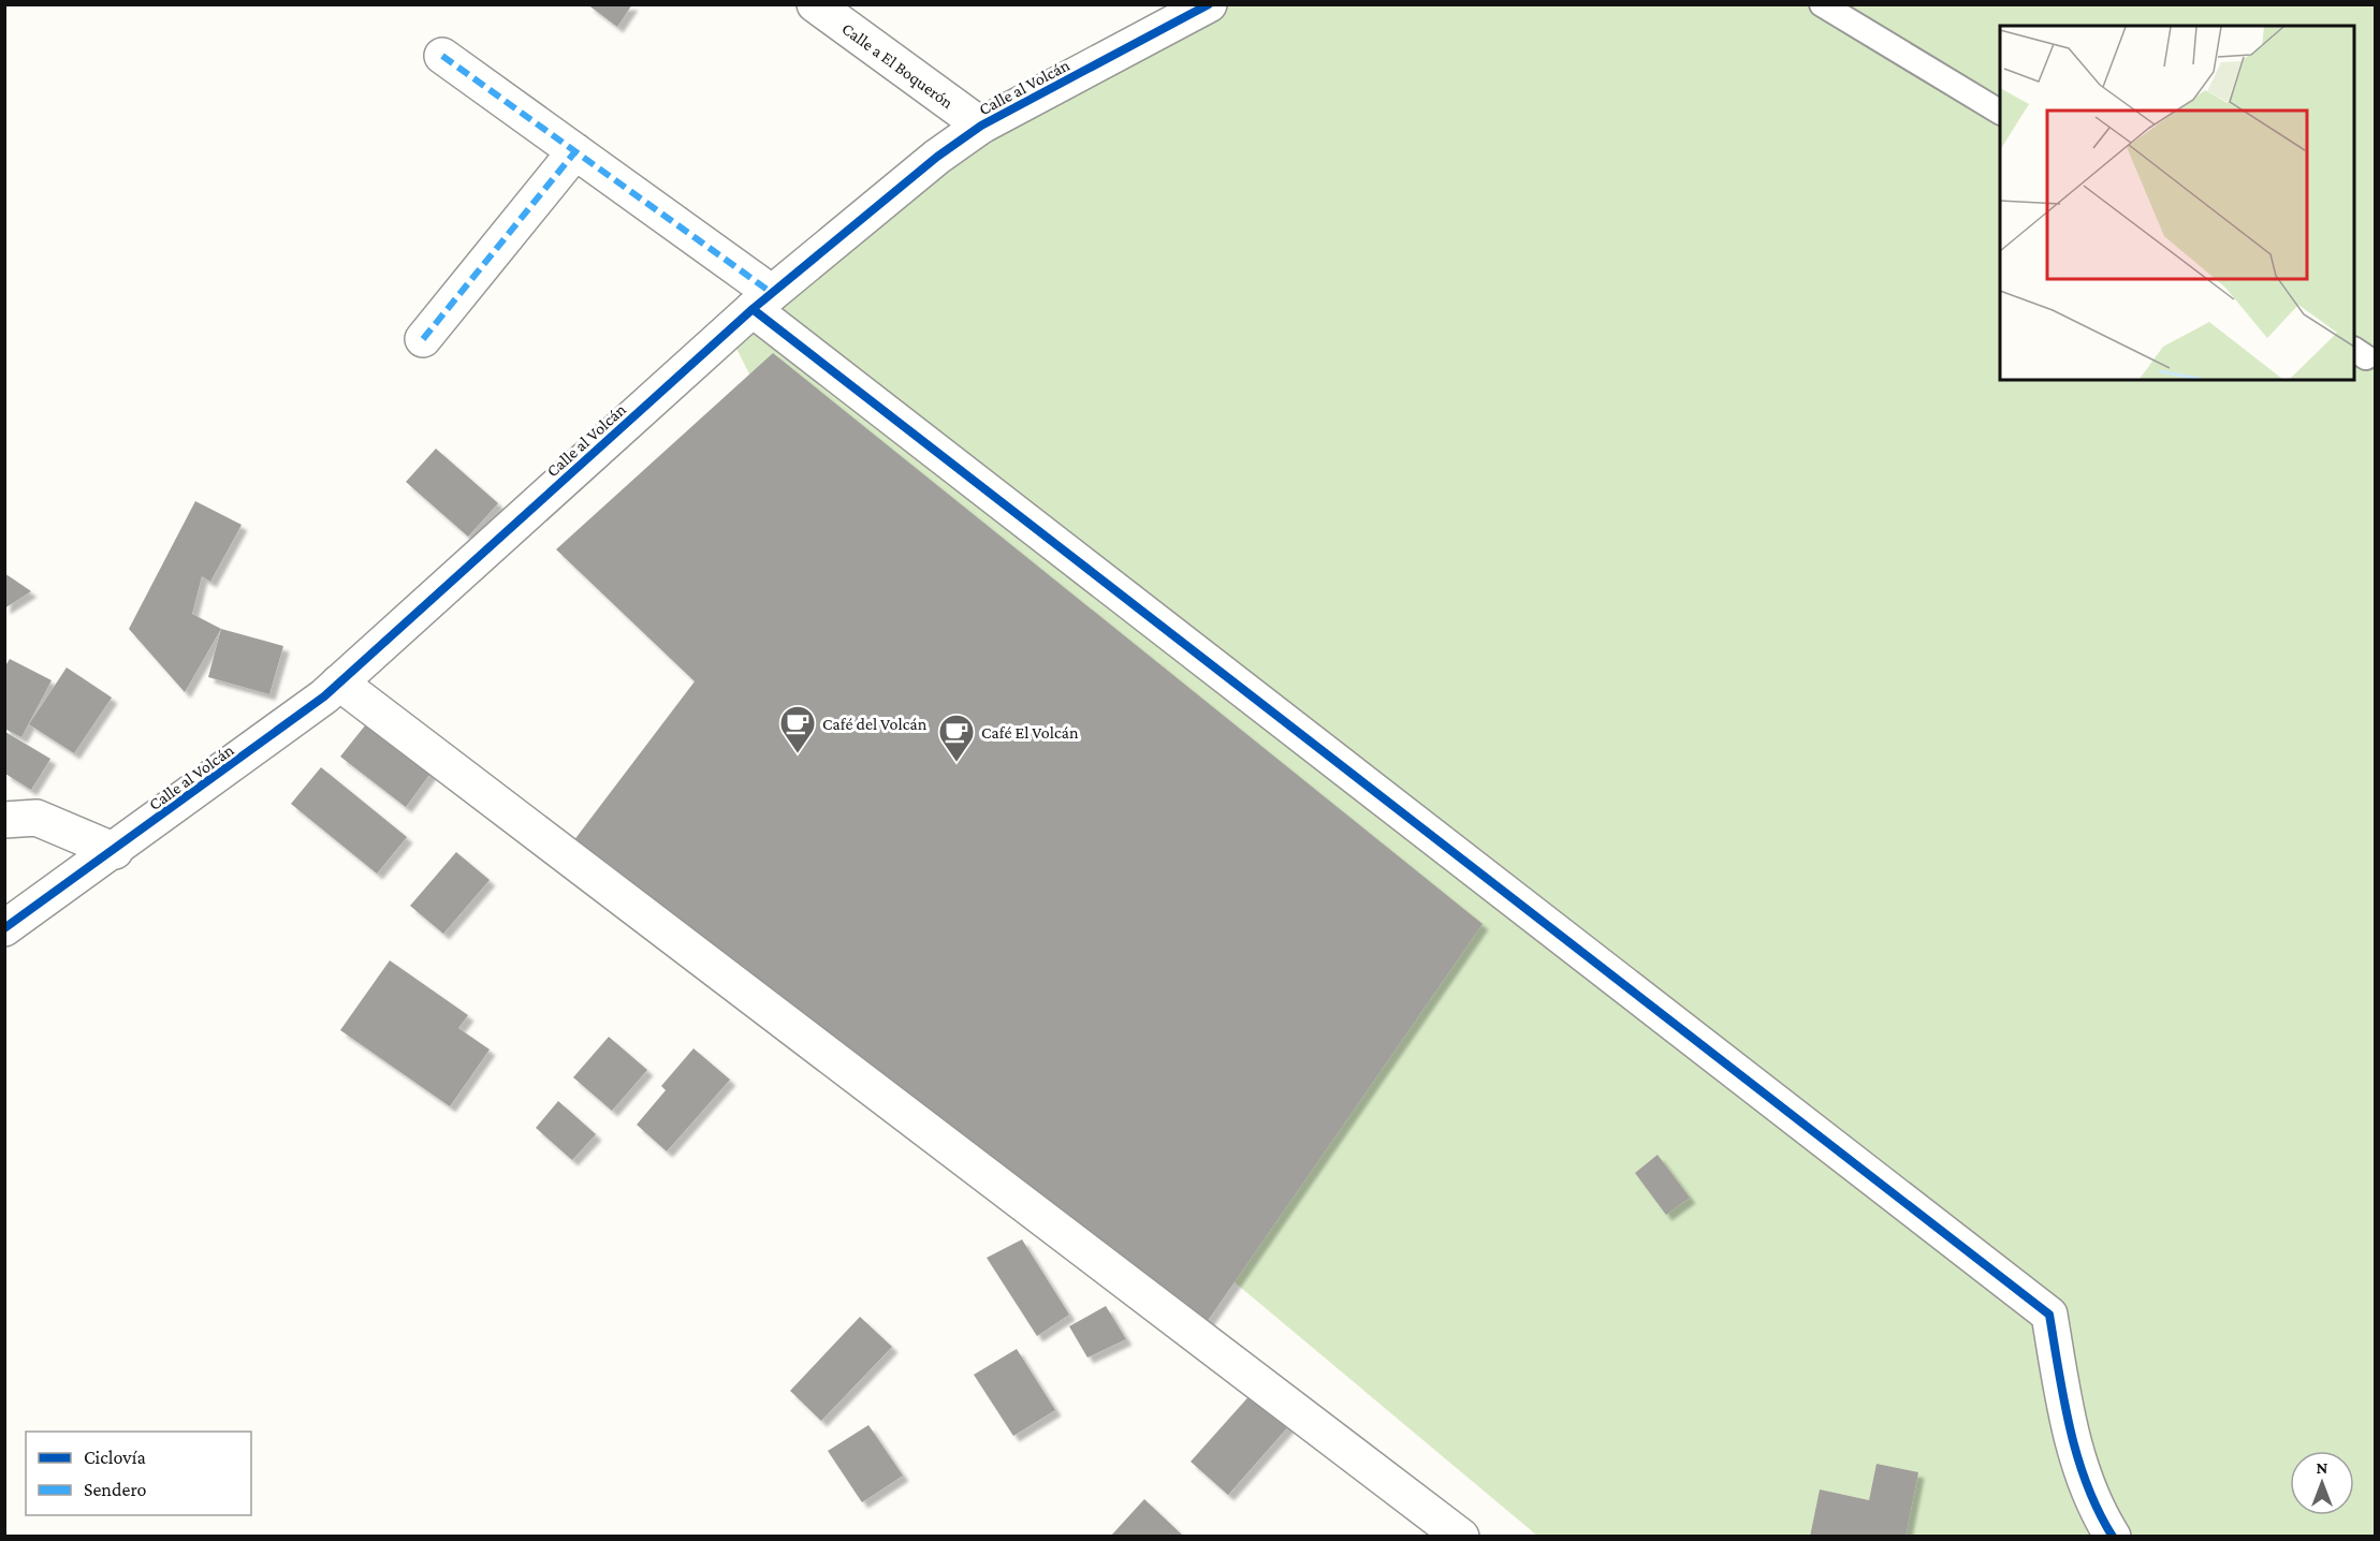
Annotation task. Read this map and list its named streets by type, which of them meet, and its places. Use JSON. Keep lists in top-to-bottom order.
{
  "streets": {
    "street": ["Calle a El Boquerón", "Calle al Volcán"]
  },
  "crossings": [
    ["Calle a El Boquerón", "Calle al Volcán"]
  ],
  "places": {
    "cafe": ["Café del Volcán", "Café El Volcán"]
  },
  "legend": ["Ciclovía", "Sendero"],
  "north": "top"
}
